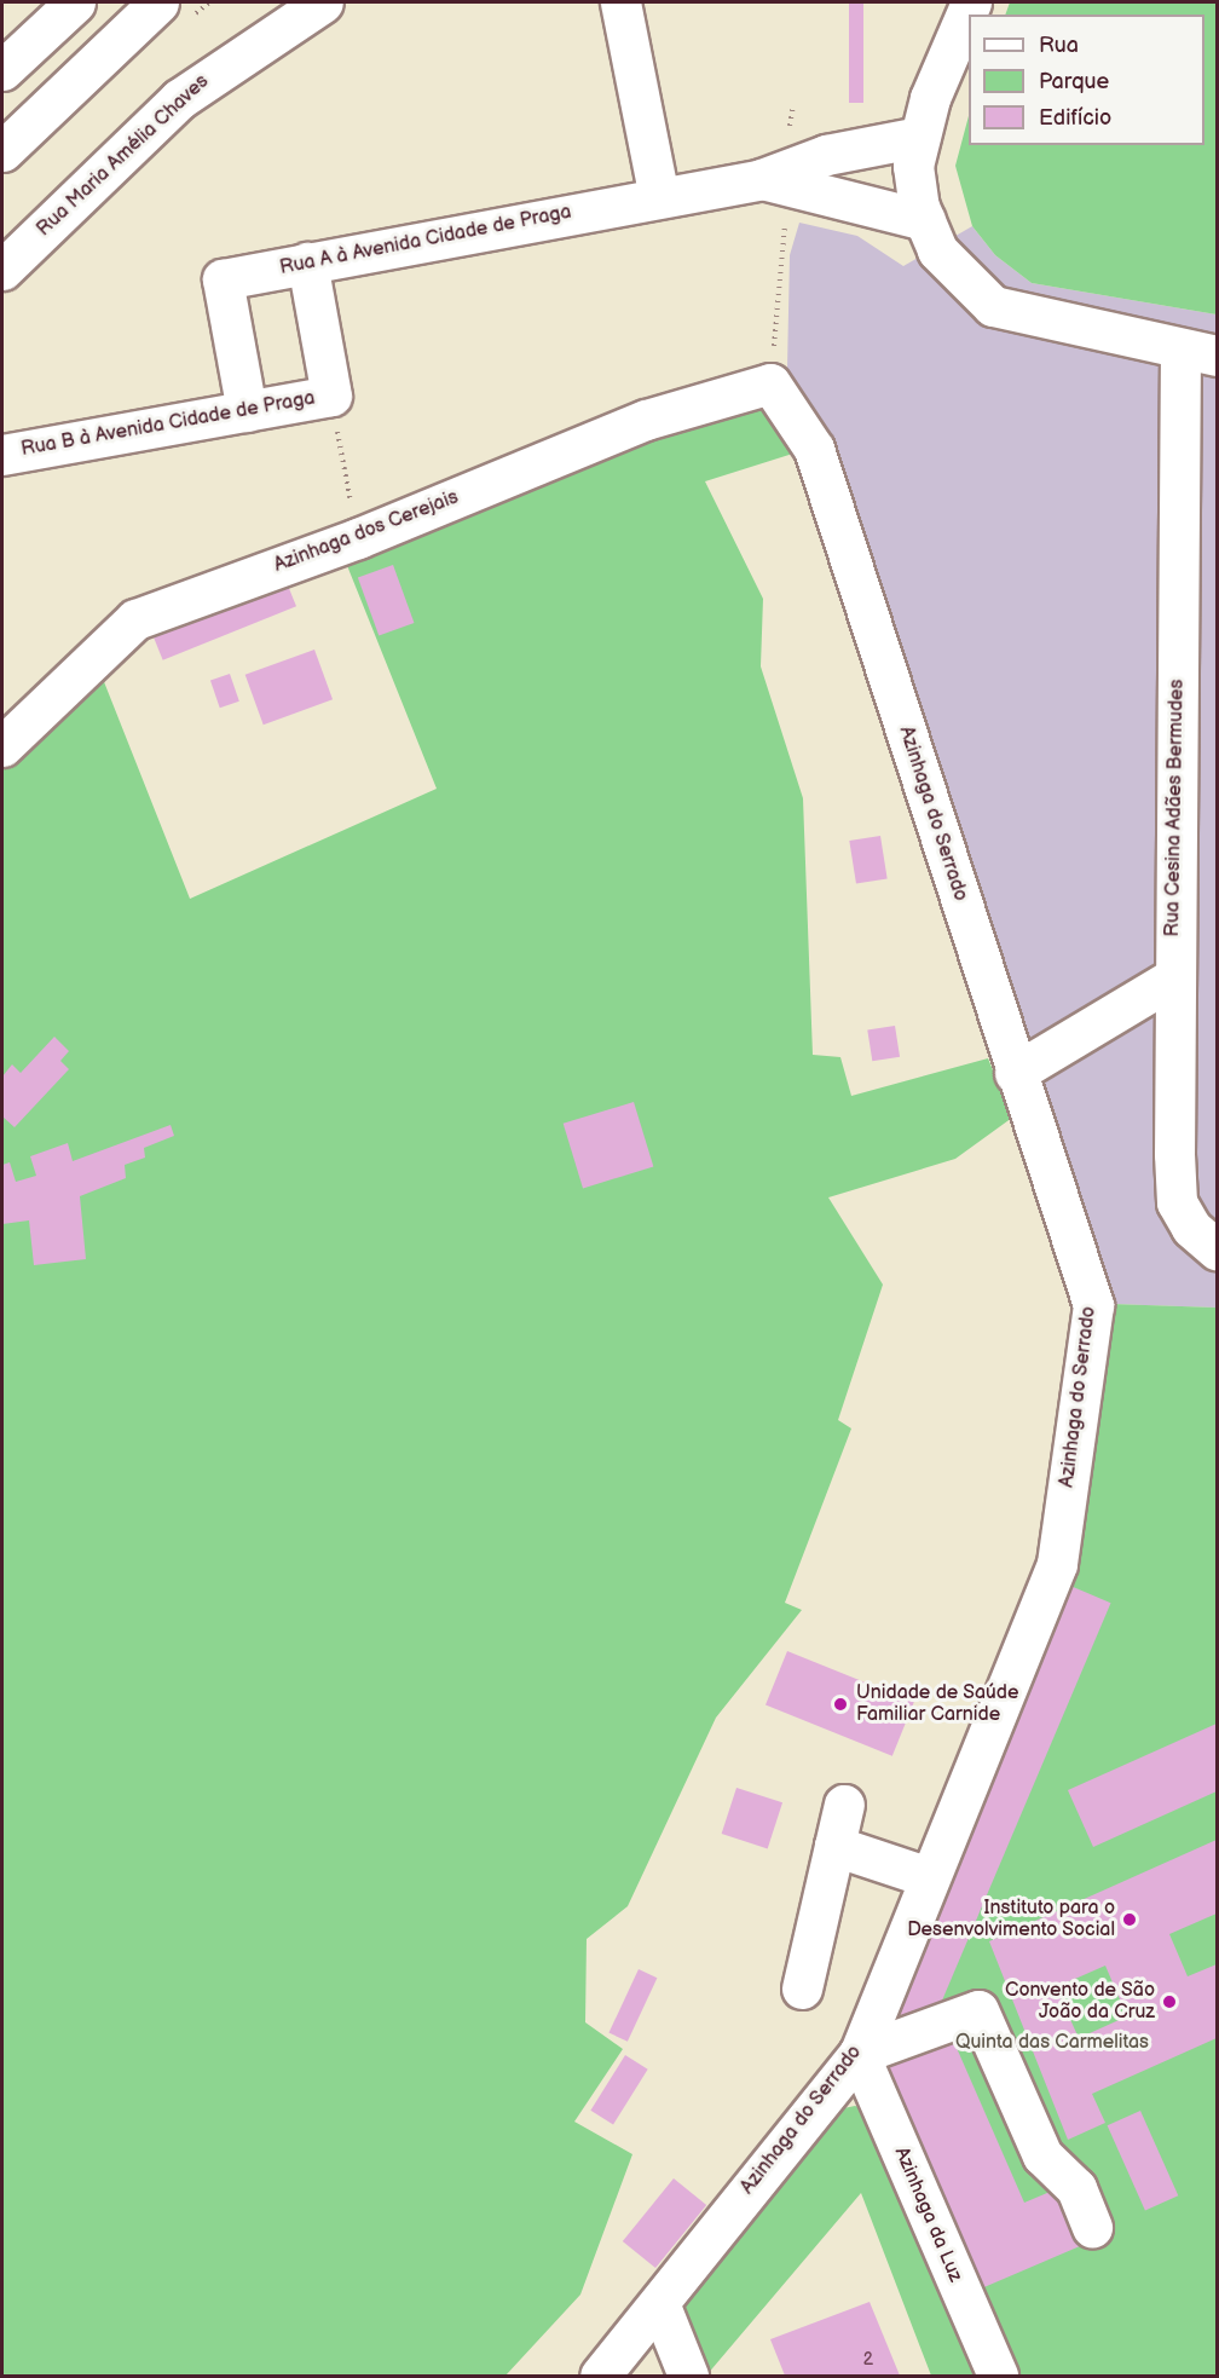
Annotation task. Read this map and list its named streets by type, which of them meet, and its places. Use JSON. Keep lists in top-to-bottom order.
{
  "streets": {
    "street": [
      "Rua Maria Amélia Chaves",
      "Rua A à Avenida Cidade de Praga",
      "Rua B à Avenida Cidade de Praga",
      "Azinhaga dos Cerejais",
      "Rua Cesina Adães Bermudes",
      "Azinhaga do Serrado",
      "Azinhaga da Luz"
    ]
  },
  "crossings": [
    ["Rua A à Avenida Cidade de Praga", "Rua B à Avenida Cidade de Praga"],
    ["Azinhaga dos Cerejais", "Azinhaga do Serrado"],
    ["Azinhaga do Serrado", "Azinhaga da Luz"]
  ],
  "parks": ["Quinta das Carmelitas"],
  "places": ["Unidade de Saúde Familiar Carnide", "Instituto para o Desenvolvimento Social", "Convento de São João da Cruz"],
  "house_numbers": ["2"],
  "legend": ["Rua", "Parque", "Edifício"]
}
